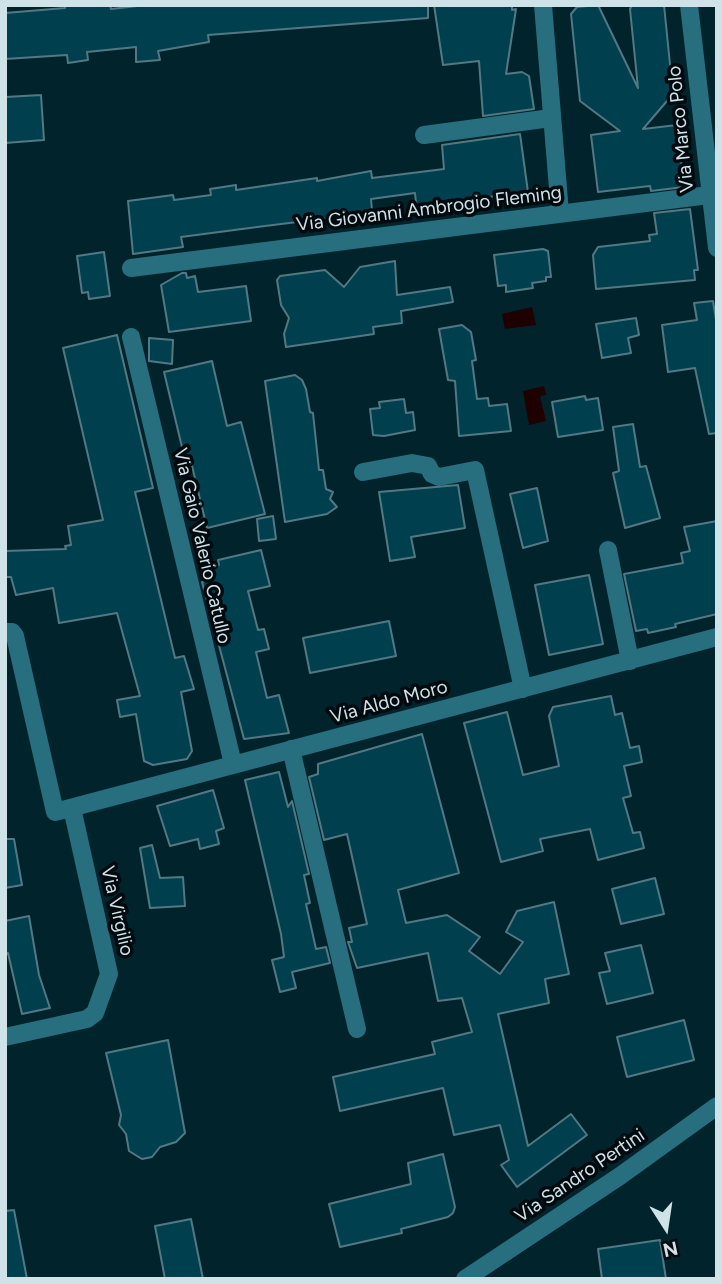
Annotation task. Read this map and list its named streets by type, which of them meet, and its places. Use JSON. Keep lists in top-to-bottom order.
{
  "streets": {
    "street": [
      "Via Marco Polo",
      "Via Giovanni Ambrogio Fleming",
      "Via Gaio Valerio Catullo",
      "Via Aldo Moro",
      "Via Virgilio",
      "Via Sandro Pertini"
    ]
  },
  "crossings": [
    ["Via Marco Polo", "Via Giovanni Ambrogio Fleming"],
    ["Via Gaio Valerio Catullo", "Via Aldo Moro"],
    ["Via Aldo Moro", "Via Virgilio"]
  ],
  "north": "bottom"
}
